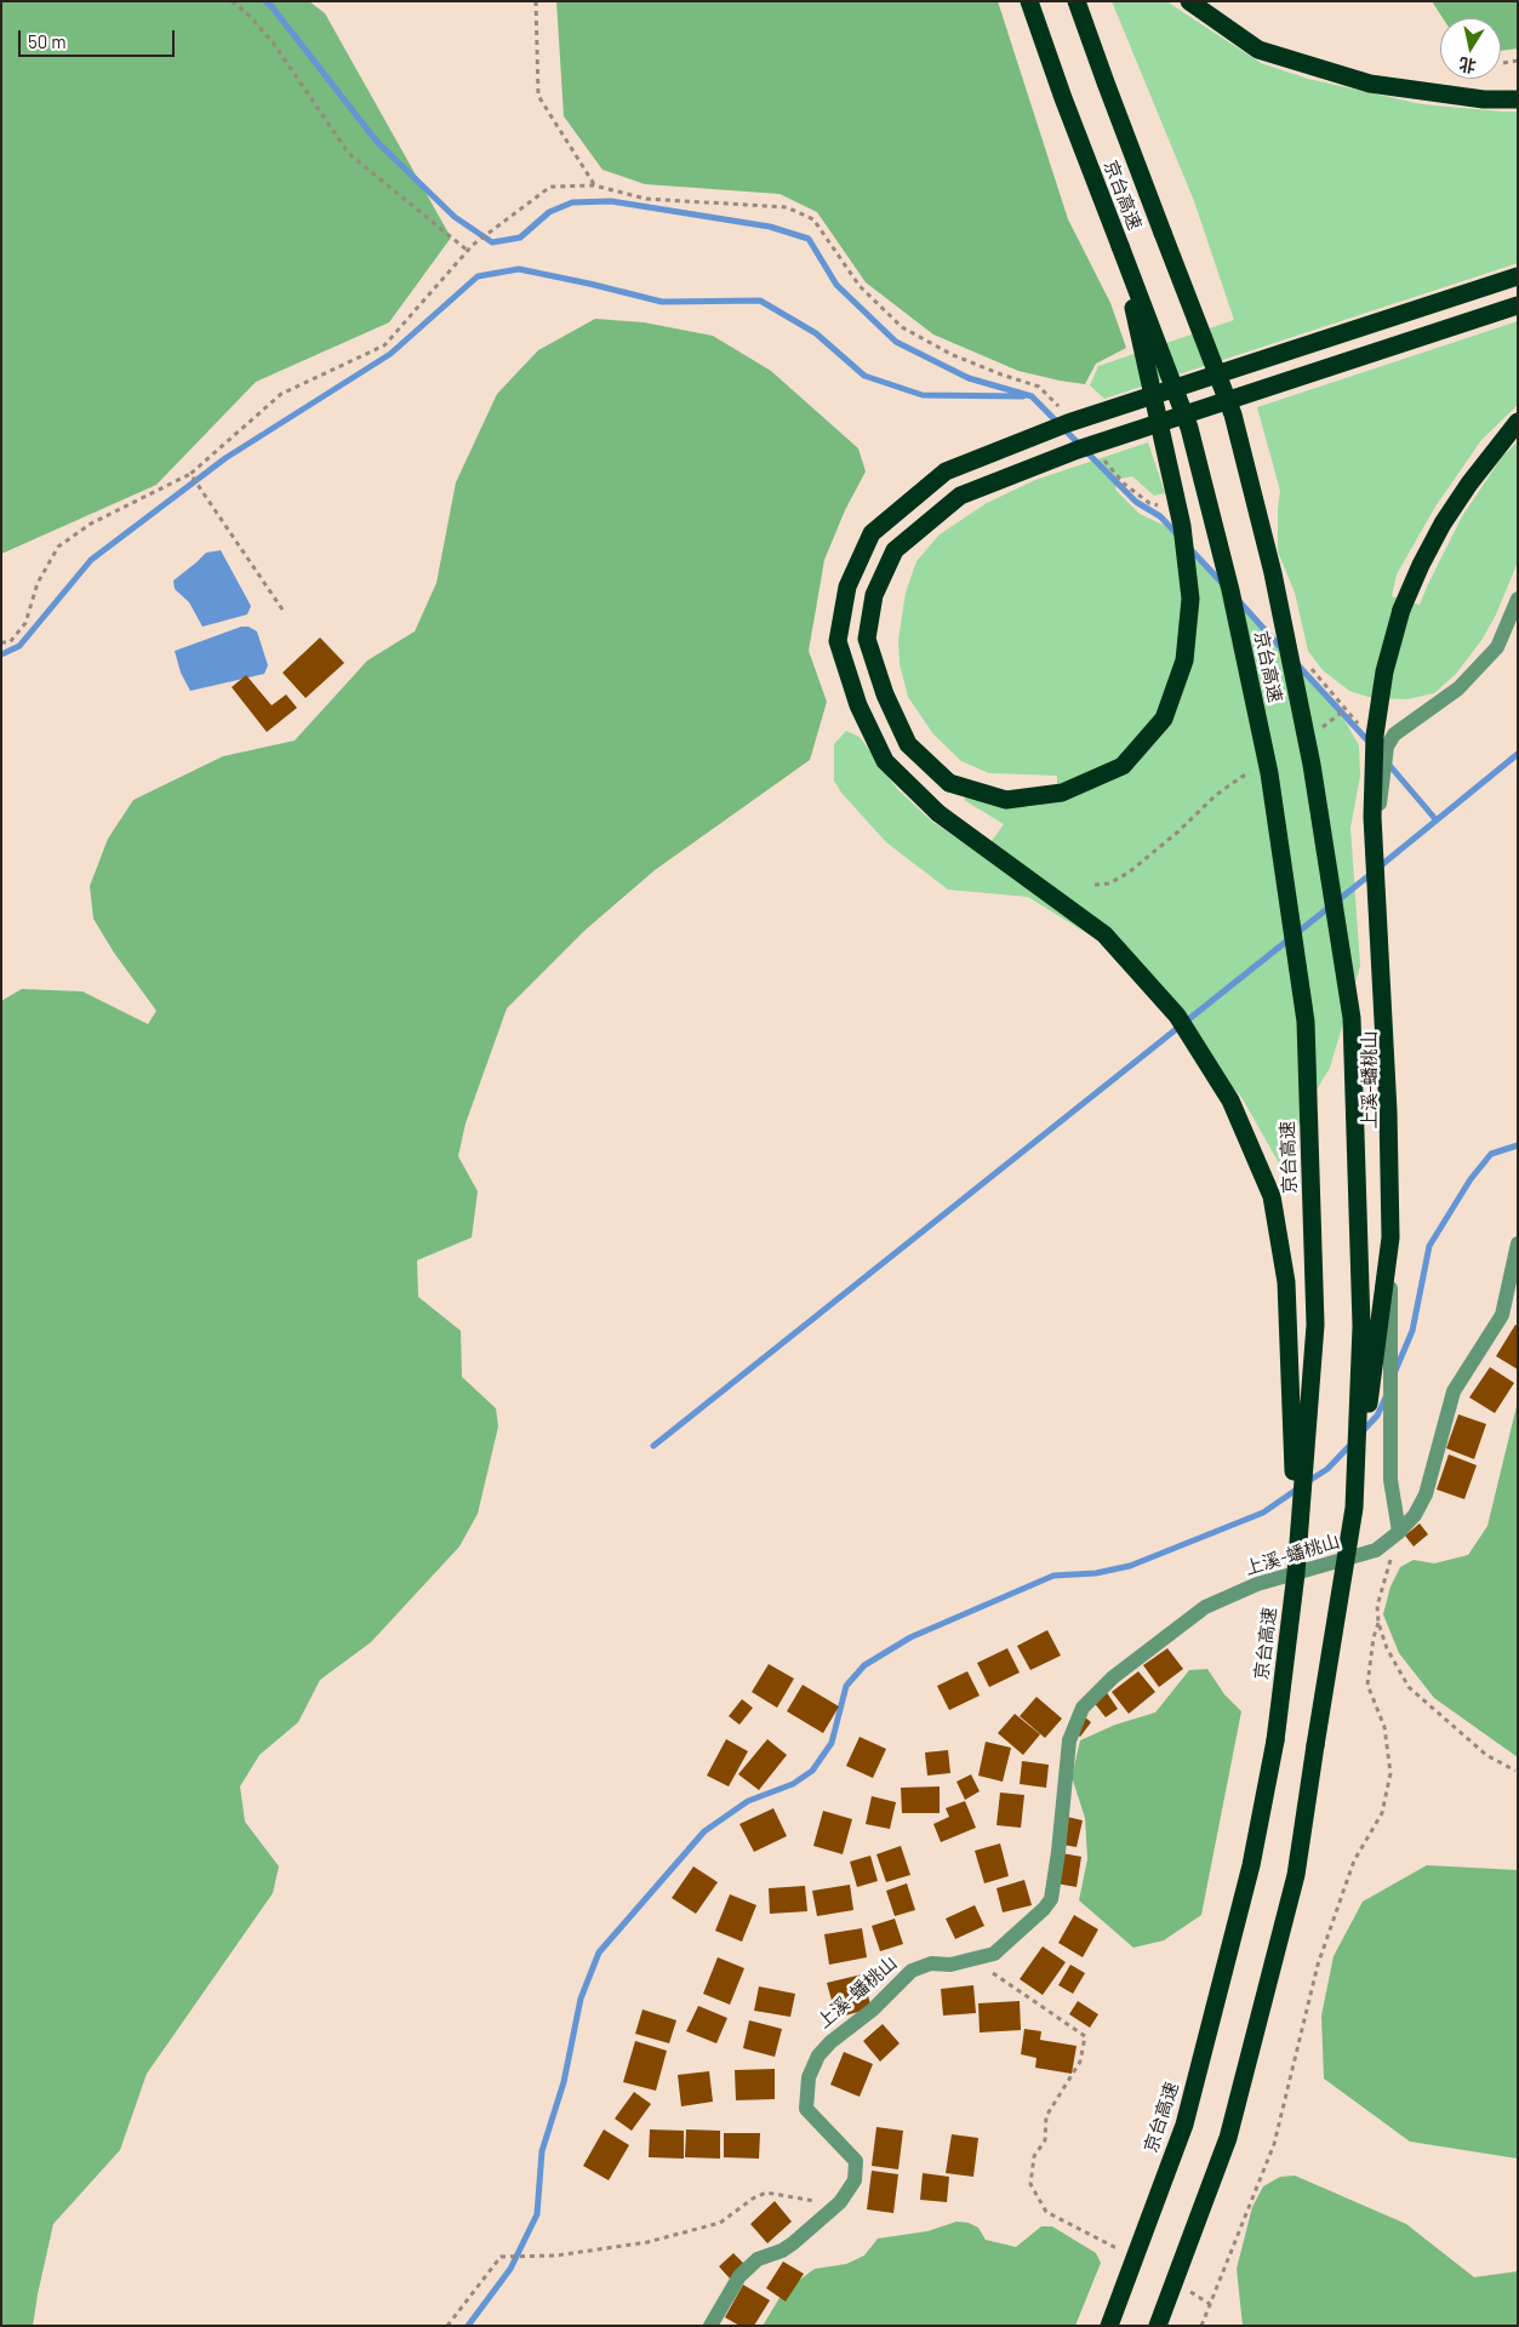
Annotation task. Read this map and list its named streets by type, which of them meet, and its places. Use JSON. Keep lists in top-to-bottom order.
{
  "streets": {
    "highway": ["京台高速"],
    "street": ["上溪-蟠桃山"]
  },
  "scale_bar": "50 m",
  "north": "bottom"
}
